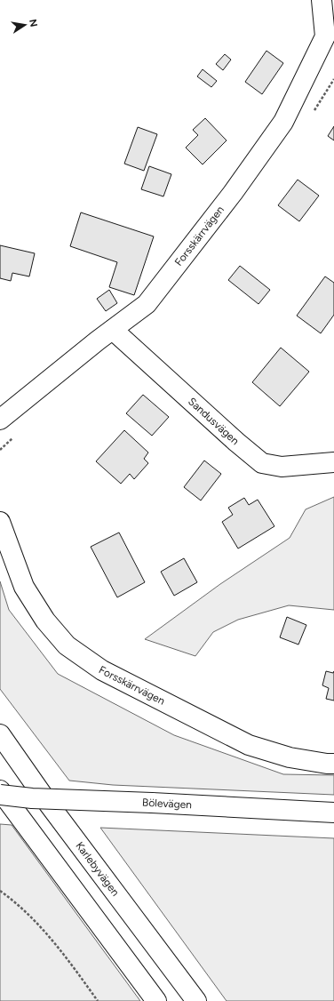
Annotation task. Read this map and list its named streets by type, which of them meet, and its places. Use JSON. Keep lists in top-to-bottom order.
{
  "streets": {
    "main road": [
      "Forsskärrvägen",
      "Sandusvägen",
      "Bölevägen",
      "Karlebyvägen"
    ]
  },
  "crossings": [
    ["Forsskärrvägen", "Sandusvägen"]
  ],
  "north": "right"
}
